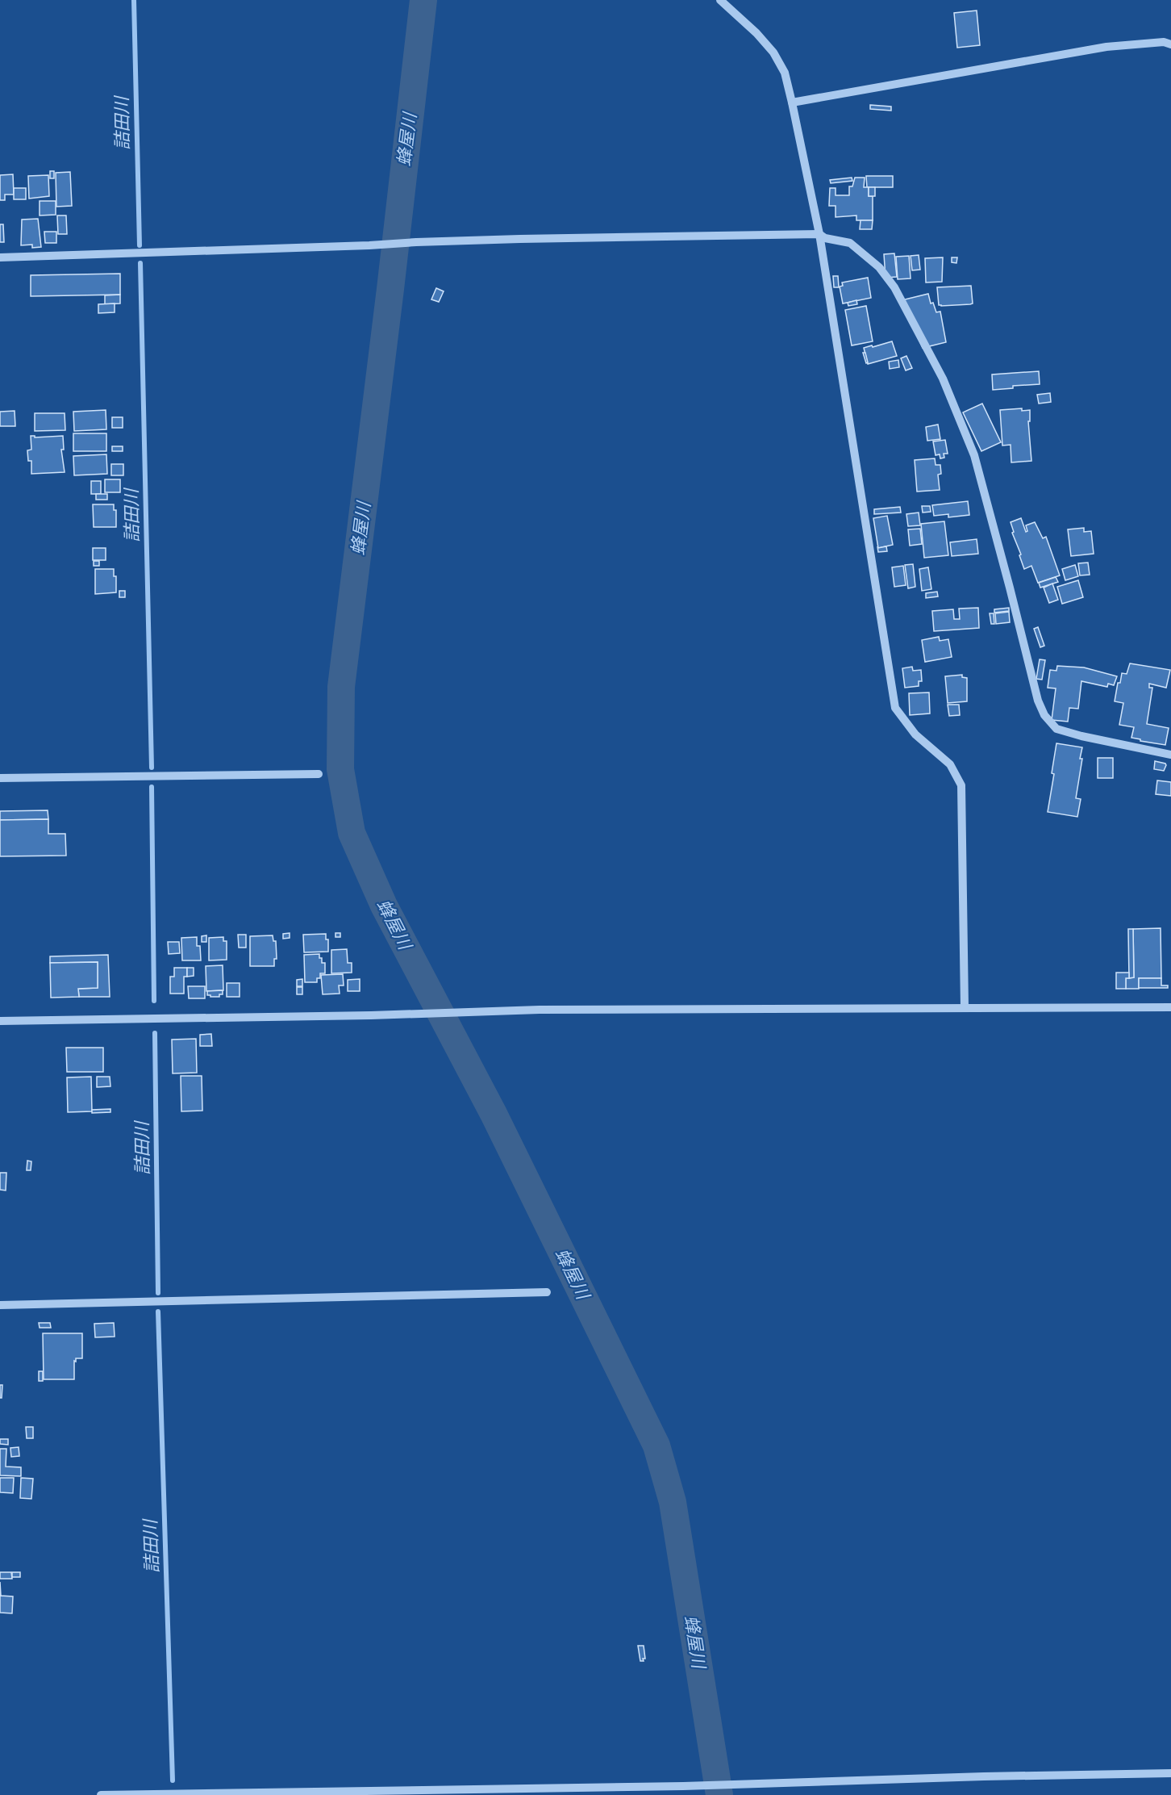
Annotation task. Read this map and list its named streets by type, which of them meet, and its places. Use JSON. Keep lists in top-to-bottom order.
{
  "water": ["詰田川", "蜂屋川"]
}
